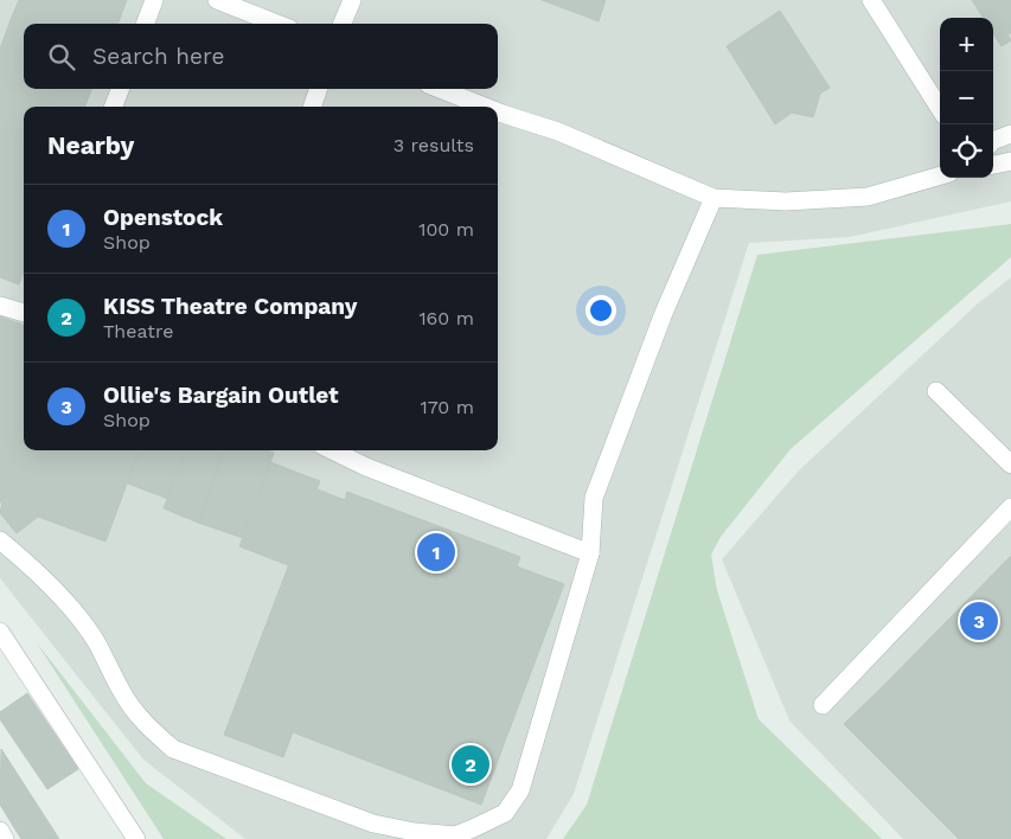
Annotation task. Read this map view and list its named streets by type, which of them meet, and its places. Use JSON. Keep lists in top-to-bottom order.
{
  "page": {
    "map_buttons": ["+", "−"],
    "search": "Search here",
    "heading": ["Nearby", "3 results"],
    "list": [
      {
        "mark": "1",
        "name": "Openstock",
        "note": "Shop",
        "value": "100 m"
      },
      {
        "mark": "2",
        "name": "KISS Theatre Company",
        "note": "Theatre",
        "value": "160 m"
      },
      {
        "mark": "3",
        "name": "Ollie's Bargain Outlet",
        "note": "Shop",
        "value": "170 m"
      }
    ],
    "pins": ["1", "3", "2"]
  }
}
